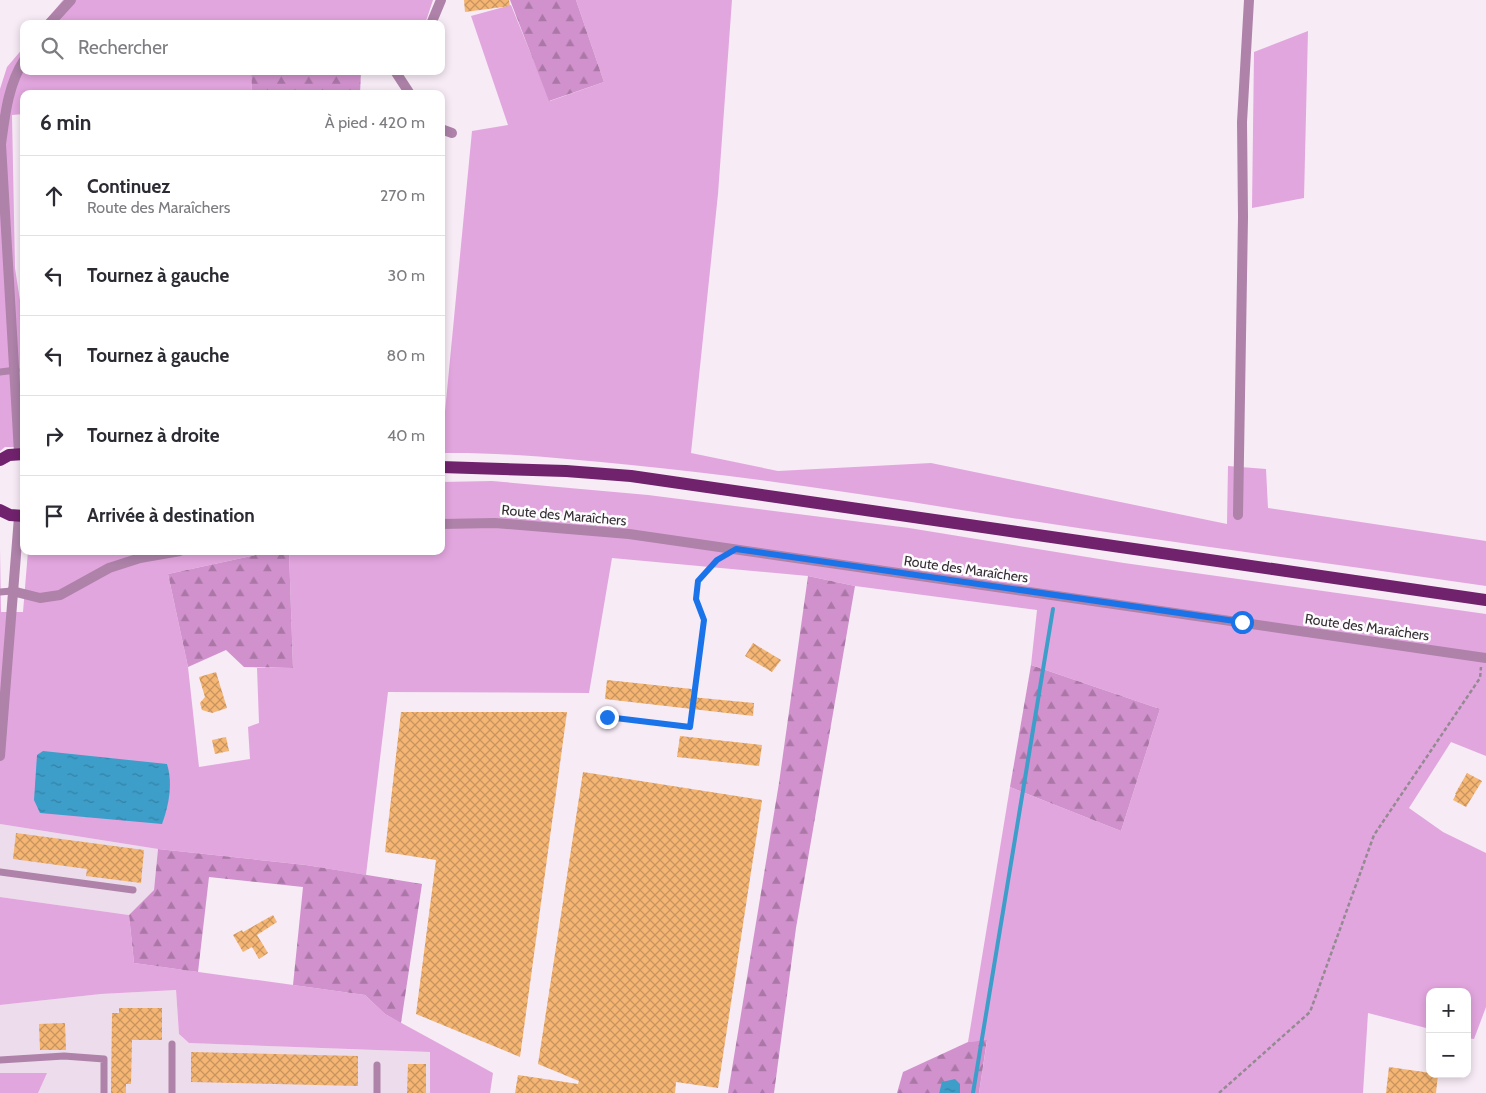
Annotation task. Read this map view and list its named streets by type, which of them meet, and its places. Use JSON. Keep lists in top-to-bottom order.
{
  "streets": {
    "street": ["Route des Maraîchers"]
  },
  "page": {
    "search": "Rechercher",
    "heading": ["6 min", "À pied · 420 m"],
    "list": [
      ["Continuez", "Route des Maraîchers", "270 m"],
      ["Tournez à gauche", "30 m"],
      ["Tournez à gauche", "80 m"],
      ["Tournez à droite", "40 m"],
      "Arrivée à destination"
    ],
    "map_buttons": ["+", "−"]
  }
}
